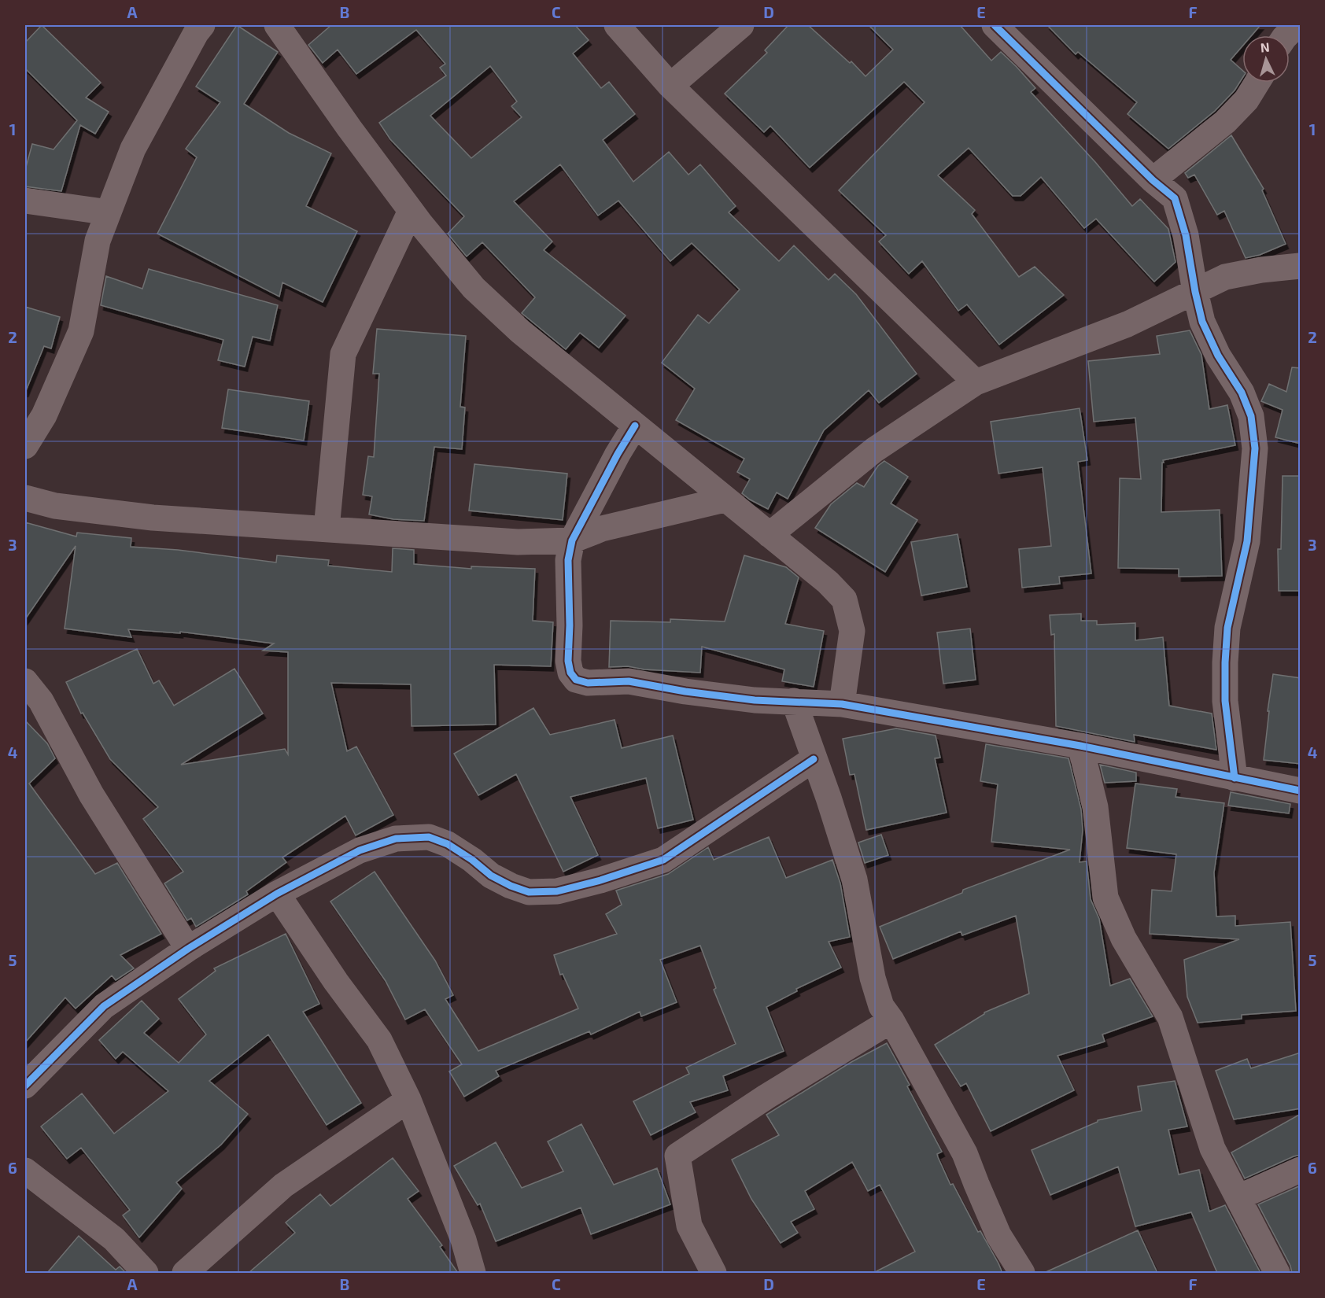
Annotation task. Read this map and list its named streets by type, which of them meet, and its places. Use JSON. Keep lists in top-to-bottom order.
{
  "north": "top",
  "grid": {
    "columns": [
      "A",
      "B",
      "C",
      "D",
      "E",
      "F"
    ],
    "rows": [
      "1",
      "2",
      "3",
      "4",
      "5",
      "6"
    ]
  }
}
